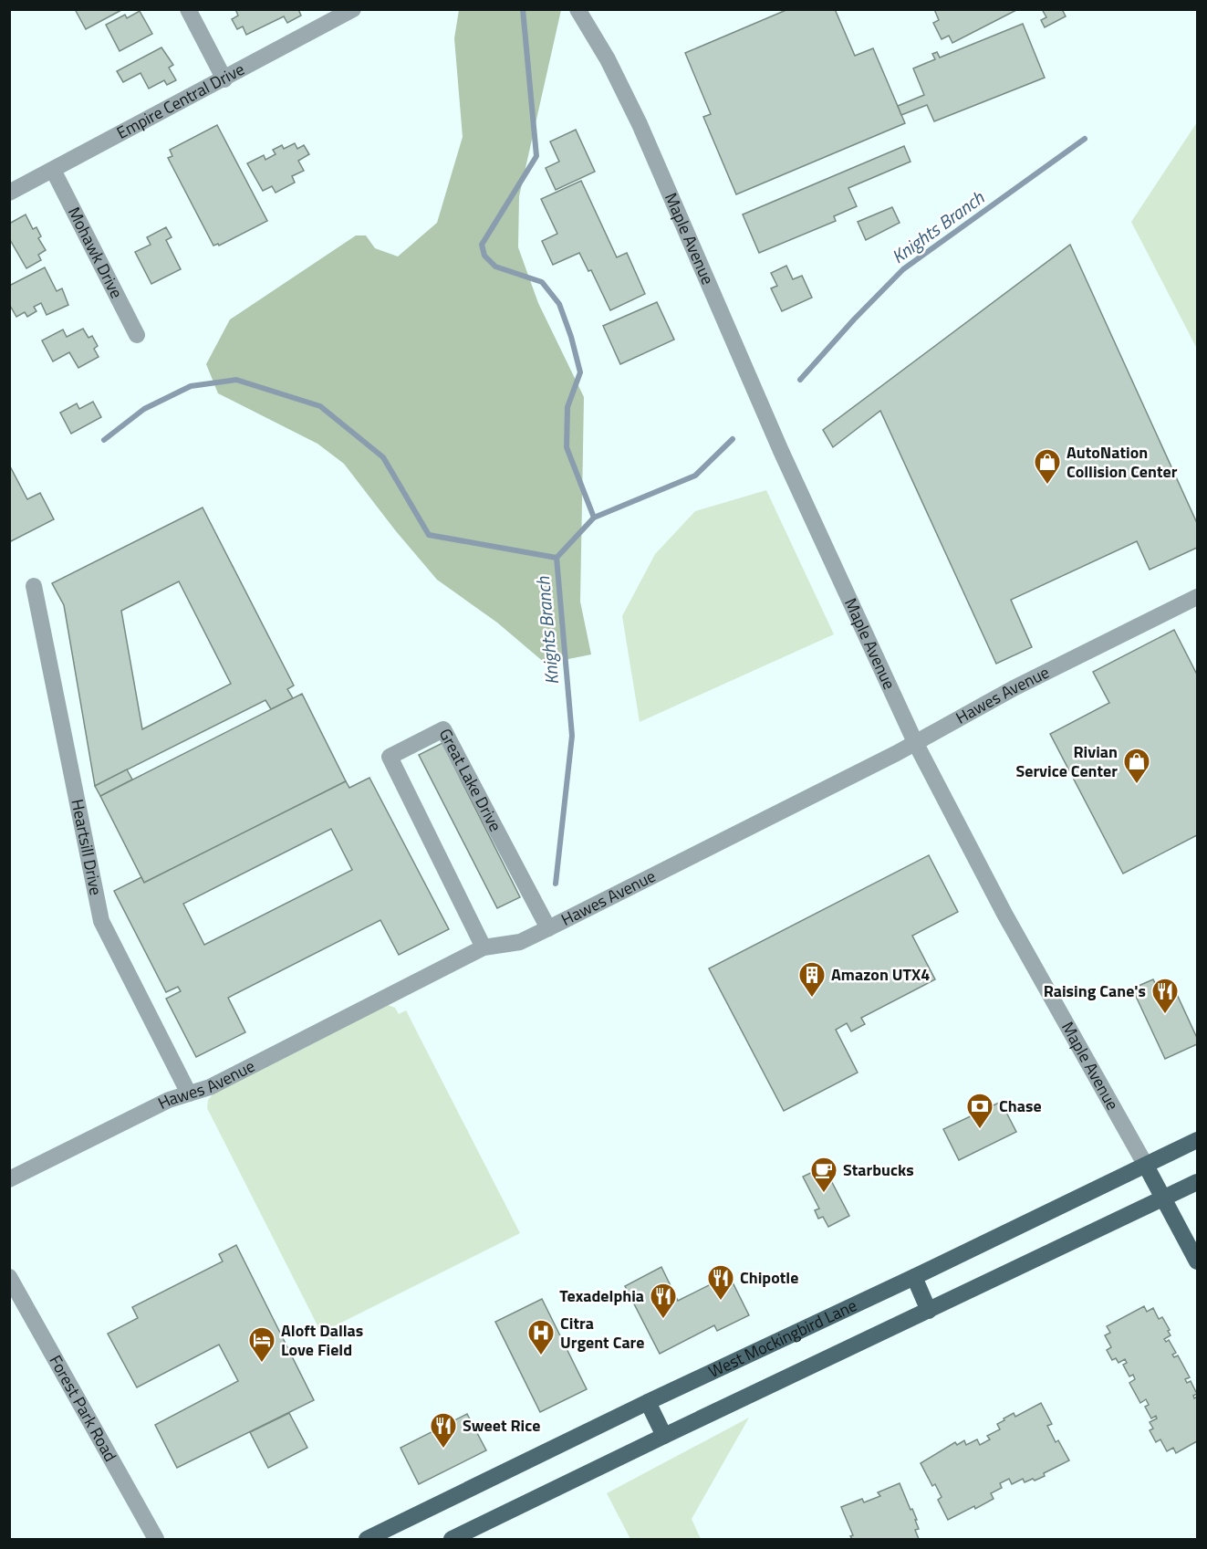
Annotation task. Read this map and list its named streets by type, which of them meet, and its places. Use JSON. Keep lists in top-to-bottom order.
{
  "streets": {
    "main road": ["Maple Avenue", "West Mockingbird Lane"],
    "street": [
      "Empire Central Drive",
      "Mohawk Drive",
      "Hawes Avenue",
      "Great Lake Drive",
      "Heartsill Drive",
      "Forest Park Road"
    ]
  },
  "crossings": [
    ["Empire Central Drive", "Mohawk Drive"],
    ["Maple Avenue", "Hawes Avenue"],
    ["Maple Avenue", "West Mockingbird Lane"],
    ["Hawes Avenue", "Great Lake Drive"],
    ["Hawes Avenue", "Heartsill Drive"]
  ],
  "water": ["Knights Branch"],
  "places": {
    "shop": ["AutoNation Collision Center", "Rivian Service Center"],
    "building": ["Amazon UTX4"],
    "restaurant": [
      "Raising Cane's",
      "Chipotle",
      "Texadelphia",
      "Sweet Rice"
    ],
    "bank": ["Chase"],
    "cafe": ["Starbucks"],
    "hospital": ["Citra Urgent Care"],
    "hotel": ["Aloft Dallas Love Field"]
  }
}
